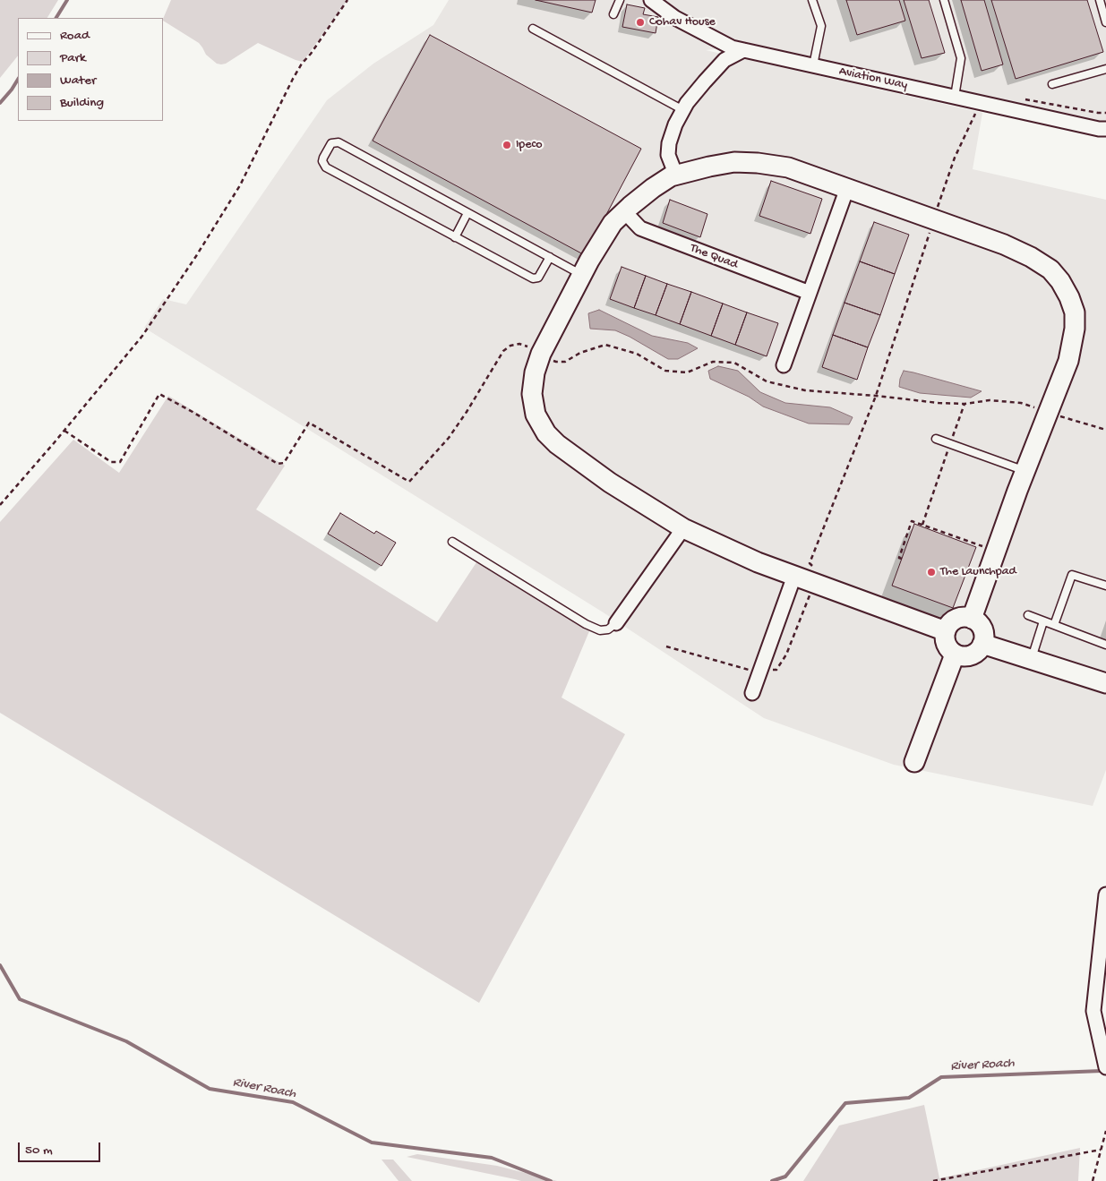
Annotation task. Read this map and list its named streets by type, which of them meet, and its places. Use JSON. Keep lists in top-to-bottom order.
{
  "streets": {
    "street": ["Aviation Way", "The Quad"]
  },
  "water": ["River Roach"],
  "places": ["Cohav House", "Ipeco", "The Launchpad"],
  "legend": [
    "Road",
    "Park",
    "Water",
    "Building"
  ],
  "scale_bar": "50 m"
}
